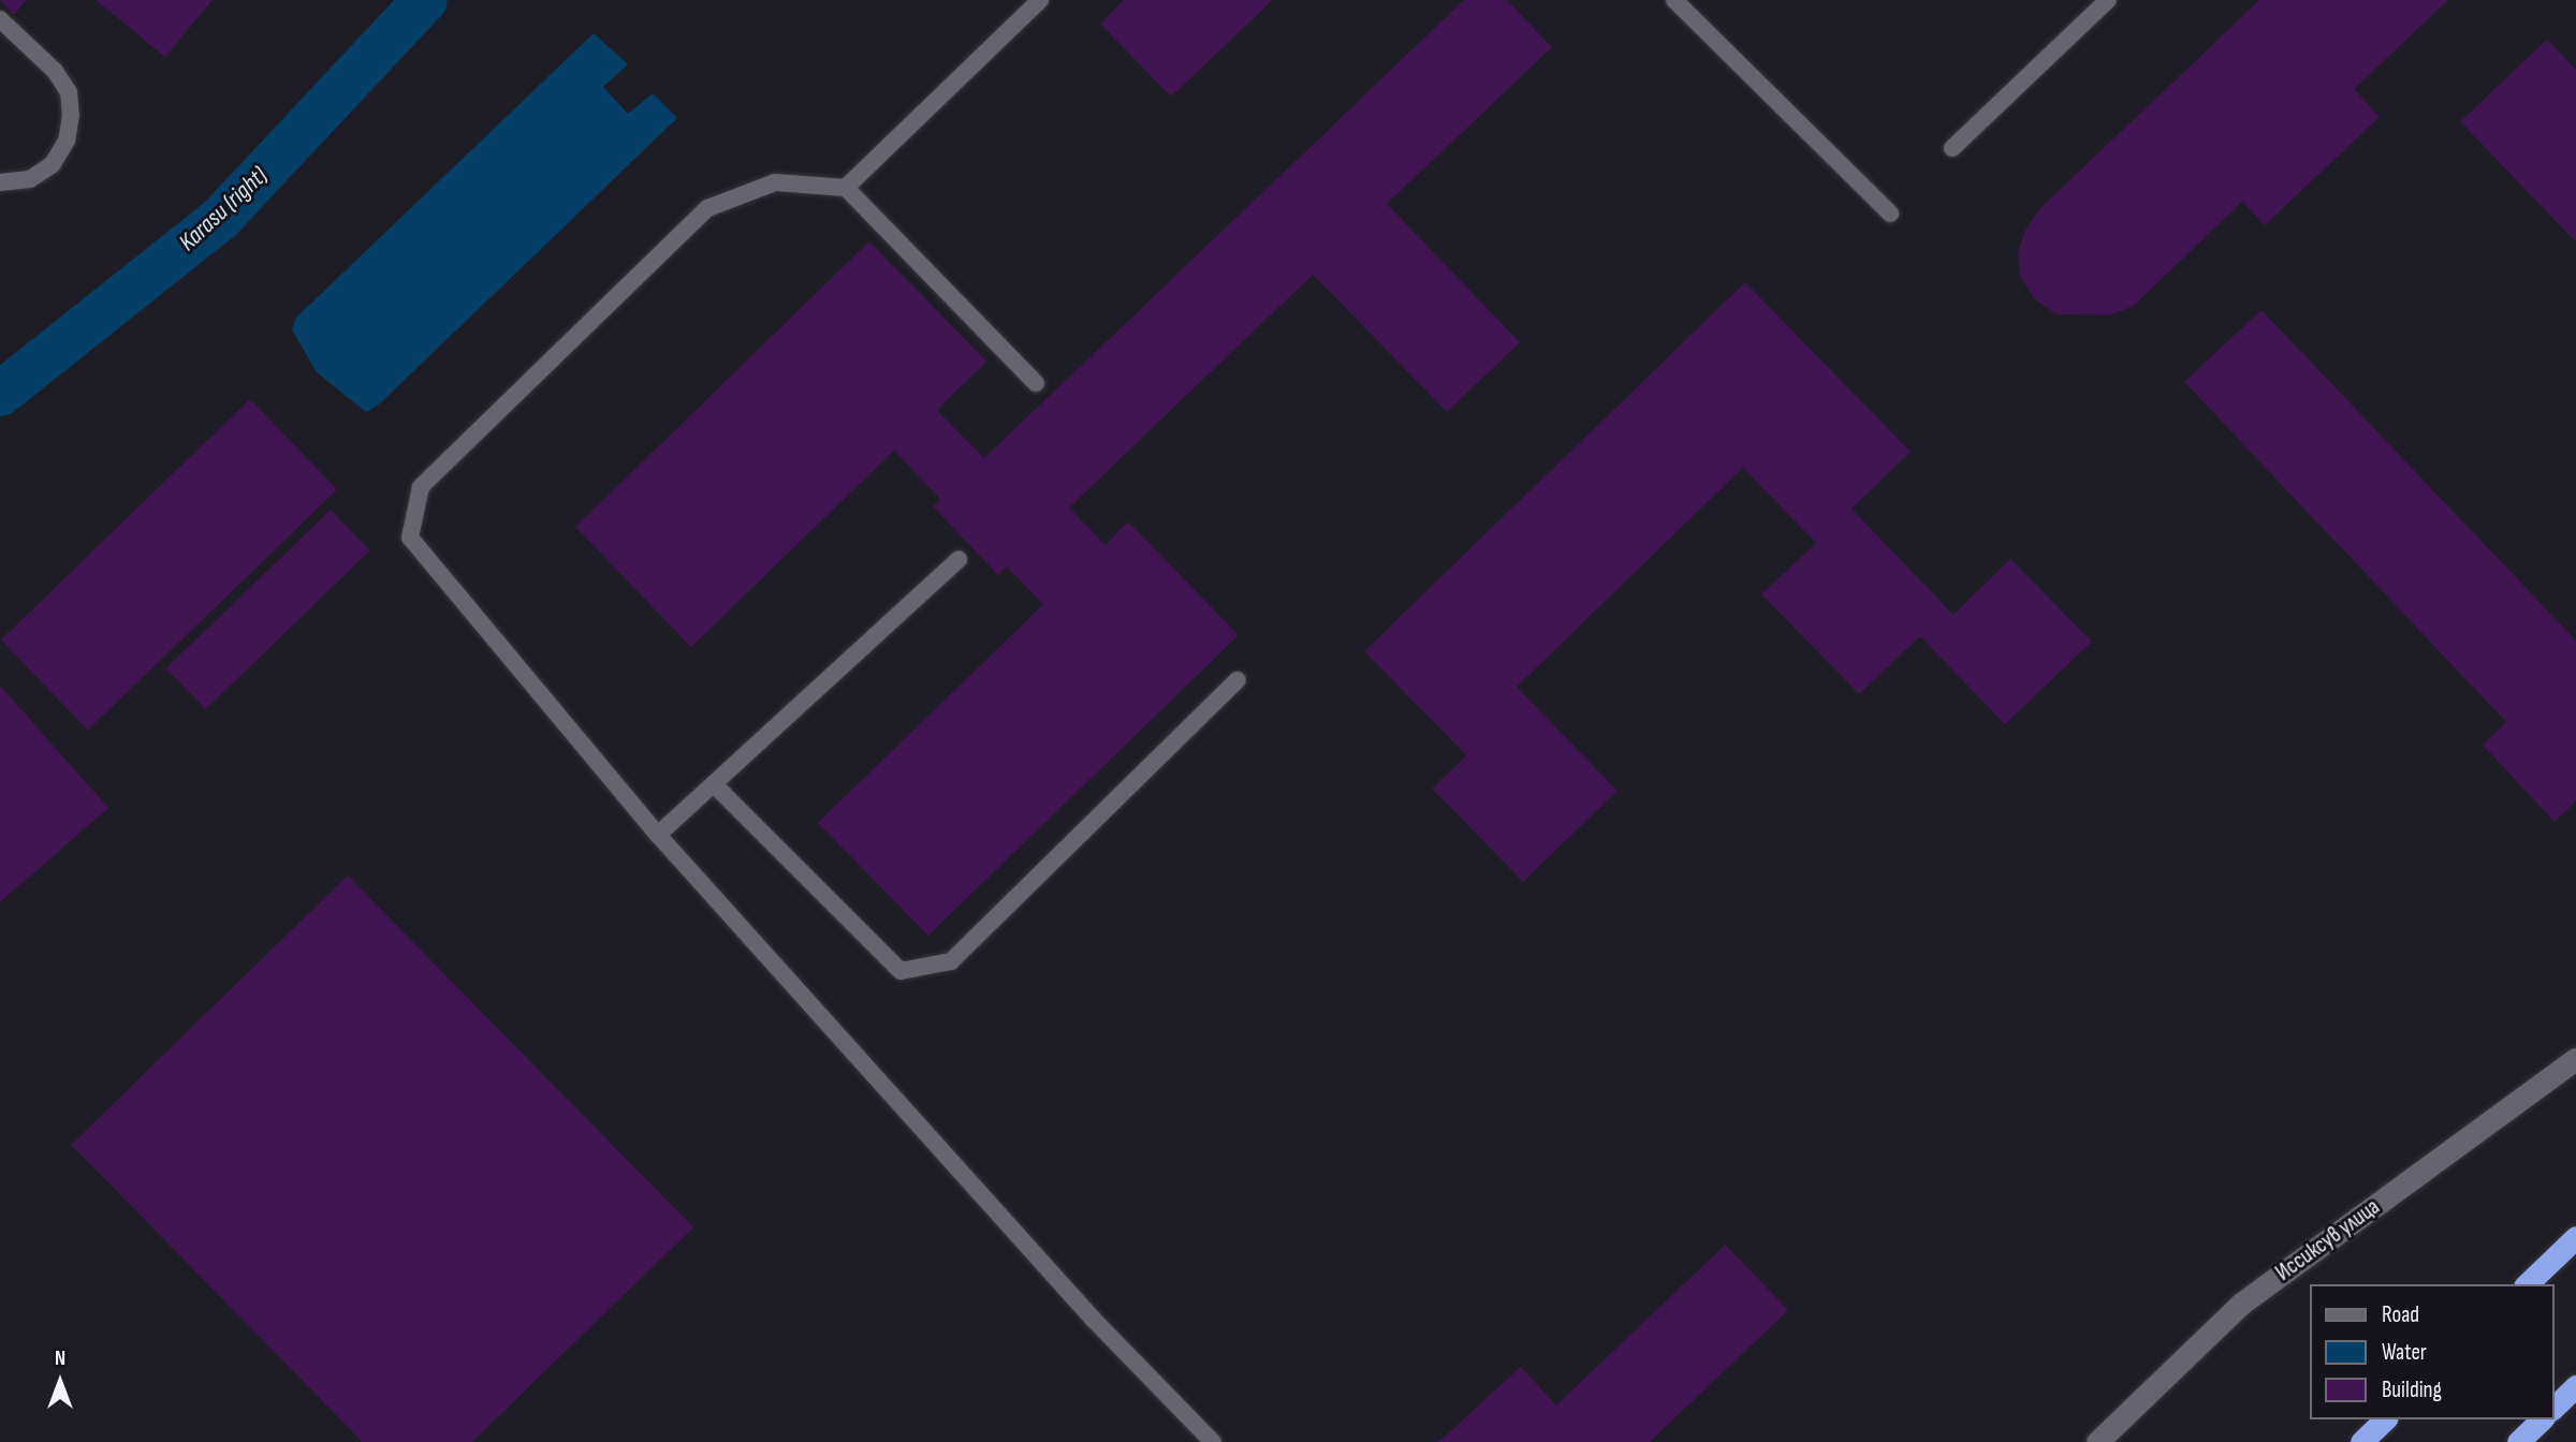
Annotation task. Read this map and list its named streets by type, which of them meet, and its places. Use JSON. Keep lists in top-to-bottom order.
{
  "streets": {
    "street": ["Иссиксув улица"]
  },
  "water": ["Karasu (right)"],
  "legend": ["Road", "Water", "Building"],
  "north": "top"
}
